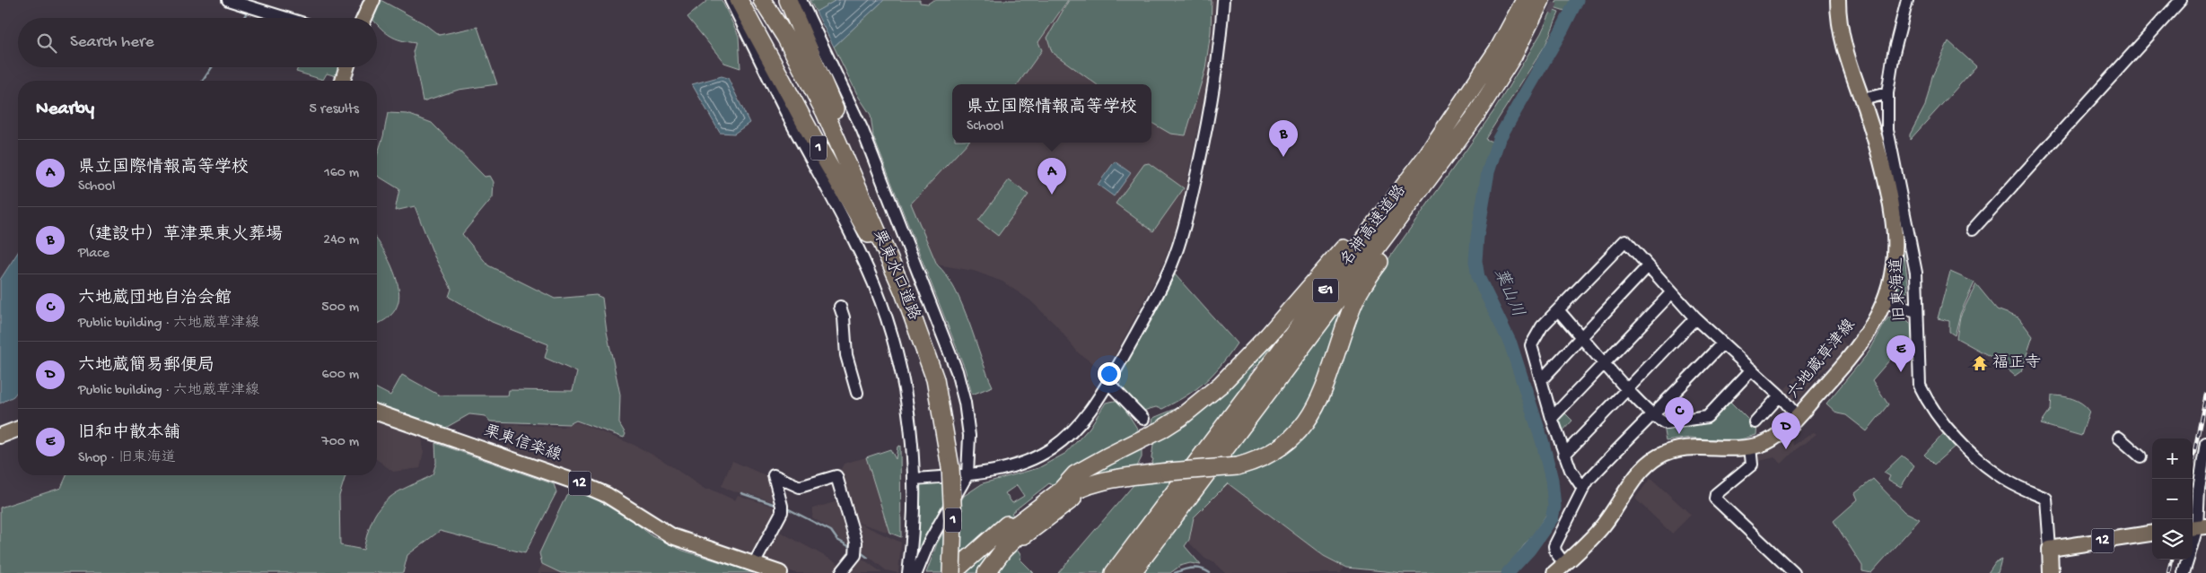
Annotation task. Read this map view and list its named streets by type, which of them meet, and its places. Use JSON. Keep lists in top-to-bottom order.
{
  "streets": {
    "highway": [
      "1",
      "名神高速道路",
      "栗東水口道路",
      "E1"
    ],
    "main road": ["六地蔵草津線", "栗東信楽線", "12"],
    "street": ["旧東海道"]
  },
  "crossings": [
    ["1", "栗東水口道路"],
    ["旧東海道", "12"]
  ],
  "water": ["葉山川"],
  "places": {
    "temple": ["福正寺"]
  },
  "page": {
    "search": "Search here",
    "heading": ["Nearby", "5 results"],
    "popup": ["県立国際情報高等学校", "School"],
    "pins": [
      "B",
      "A",
      "E",
      "C",
      "D"
    ],
    "list": [
      {
        "mark": "A",
        "name": "県立国際情報高等学校",
        "note": "School",
        "value": "160 m"
      },
      {
        "mark": "B",
        "name": "（建設中）草津栗東火葬場",
        "note": "Place",
        "value": "240 m"
      },
      {
        "mark": "C",
        "name": "六地蔵団地自治会館",
        "note": "Public building · 六地蔵草津線",
        "value": "500 m"
      },
      {
        "mark": "D",
        "name": "六地蔵簡易郵便局",
        "note": "Public building · 六地蔵草津線",
        "value": "600 m"
      },
      {
        "mark": "E",
        "name": "旧和中散本舗",
        "note": "Shop · 旧東海道",
        "value": "700 m"
      }
    ],
    "map_buttons": ["+", "−"]
  }
}
